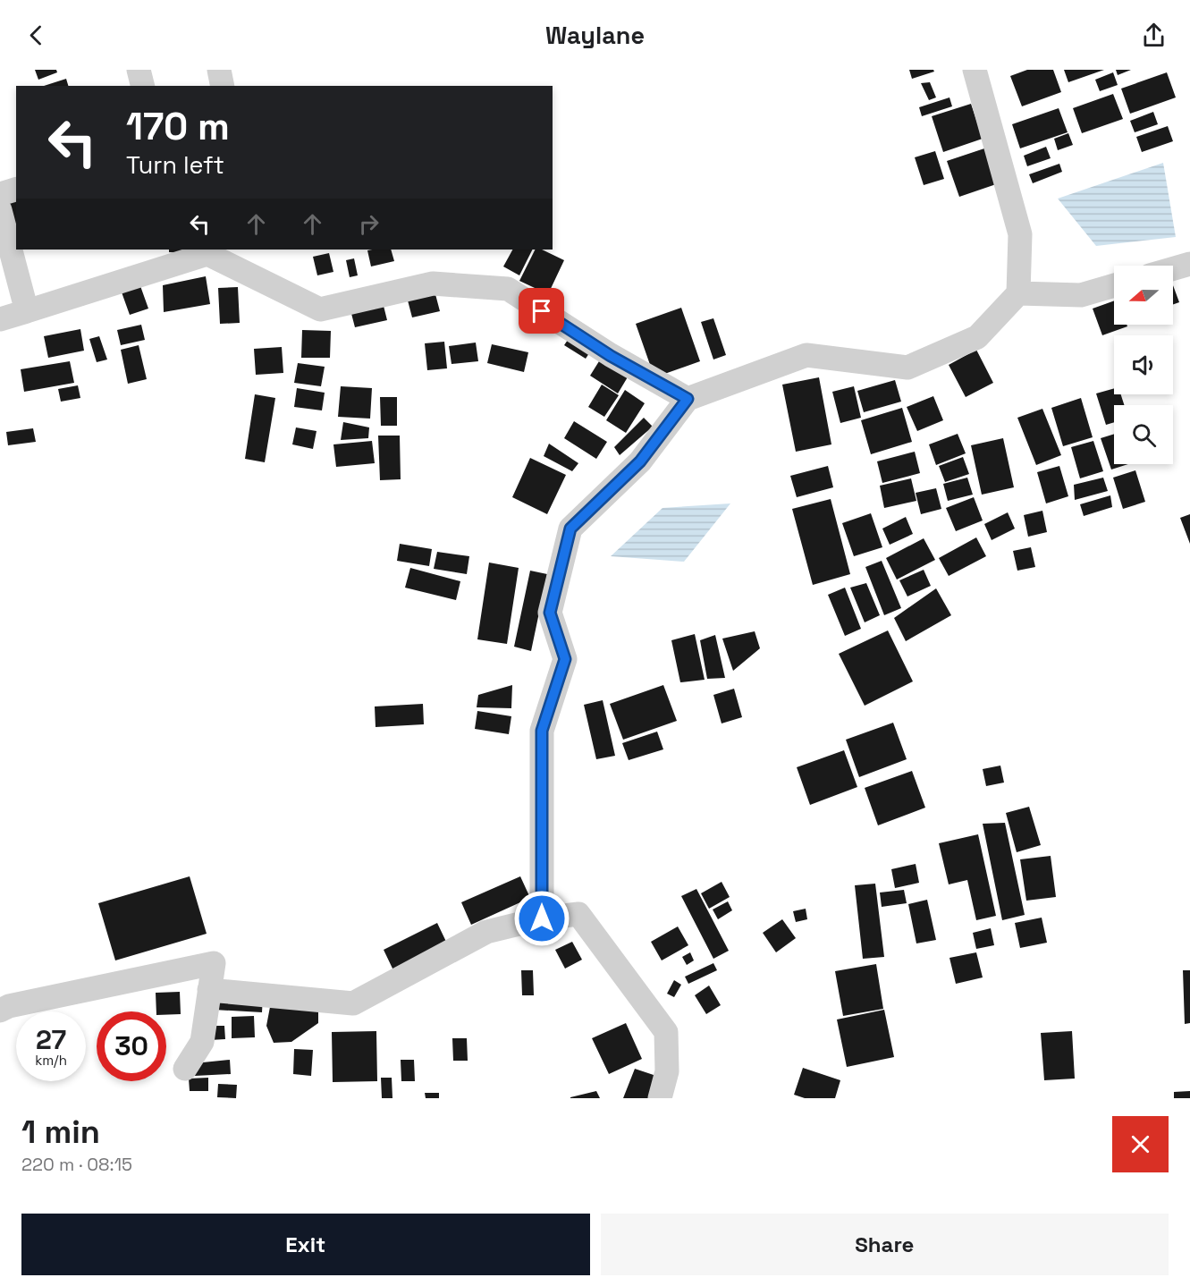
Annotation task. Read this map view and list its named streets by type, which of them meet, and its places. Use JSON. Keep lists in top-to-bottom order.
{
  "north": "left",
  "page": {
    "header": "Waylane",
    "turn": ["170 m", "Turn left"],
    "speed": "27 km/h",
    "limit": "30",
    "heading": ["1 min", "220 m · 08:15"],
    "buttons": ["Exit", "Share"]
  }
}
